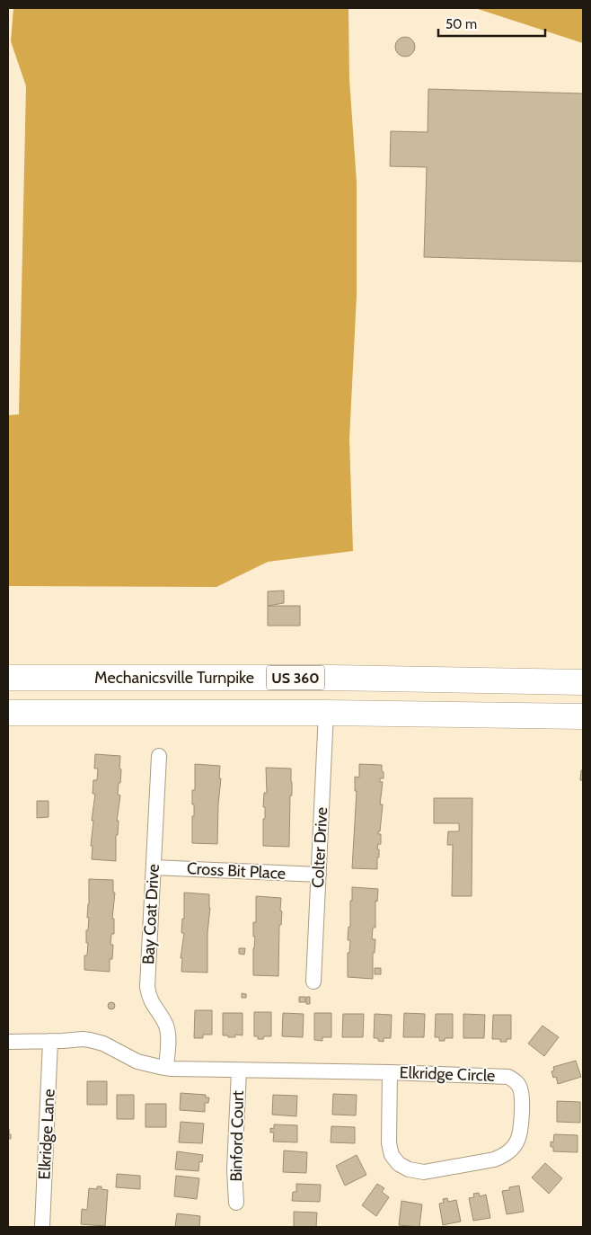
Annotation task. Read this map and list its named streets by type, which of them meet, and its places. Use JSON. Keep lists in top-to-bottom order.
{
  "streets": {
    "highway": ["Mechanicsville Turnpike", "US 360"],
    "street": [
      "Colter Drive",
      "Cross Bit Place",
      "Bay Coat Drive",
      "Elkridge Circle",
      "Elkridge Lane",
      "Binford Court"
    ]
  },
  "crossings": [
    ["US 360", "Colter Drive"],
    ["Colter Drive", "Cross Bit Place"],
    ["Cross Bit Place", "Bay Coat Drive"],
    ["Bay Coat Drive", "Elkridge Circle"],
    ["Elkridge Circle", "Elkridge Lane"],
    ["Elkridge Circle", "Binford Court"]
  ],
  "scale_bar": "50 m"
}
